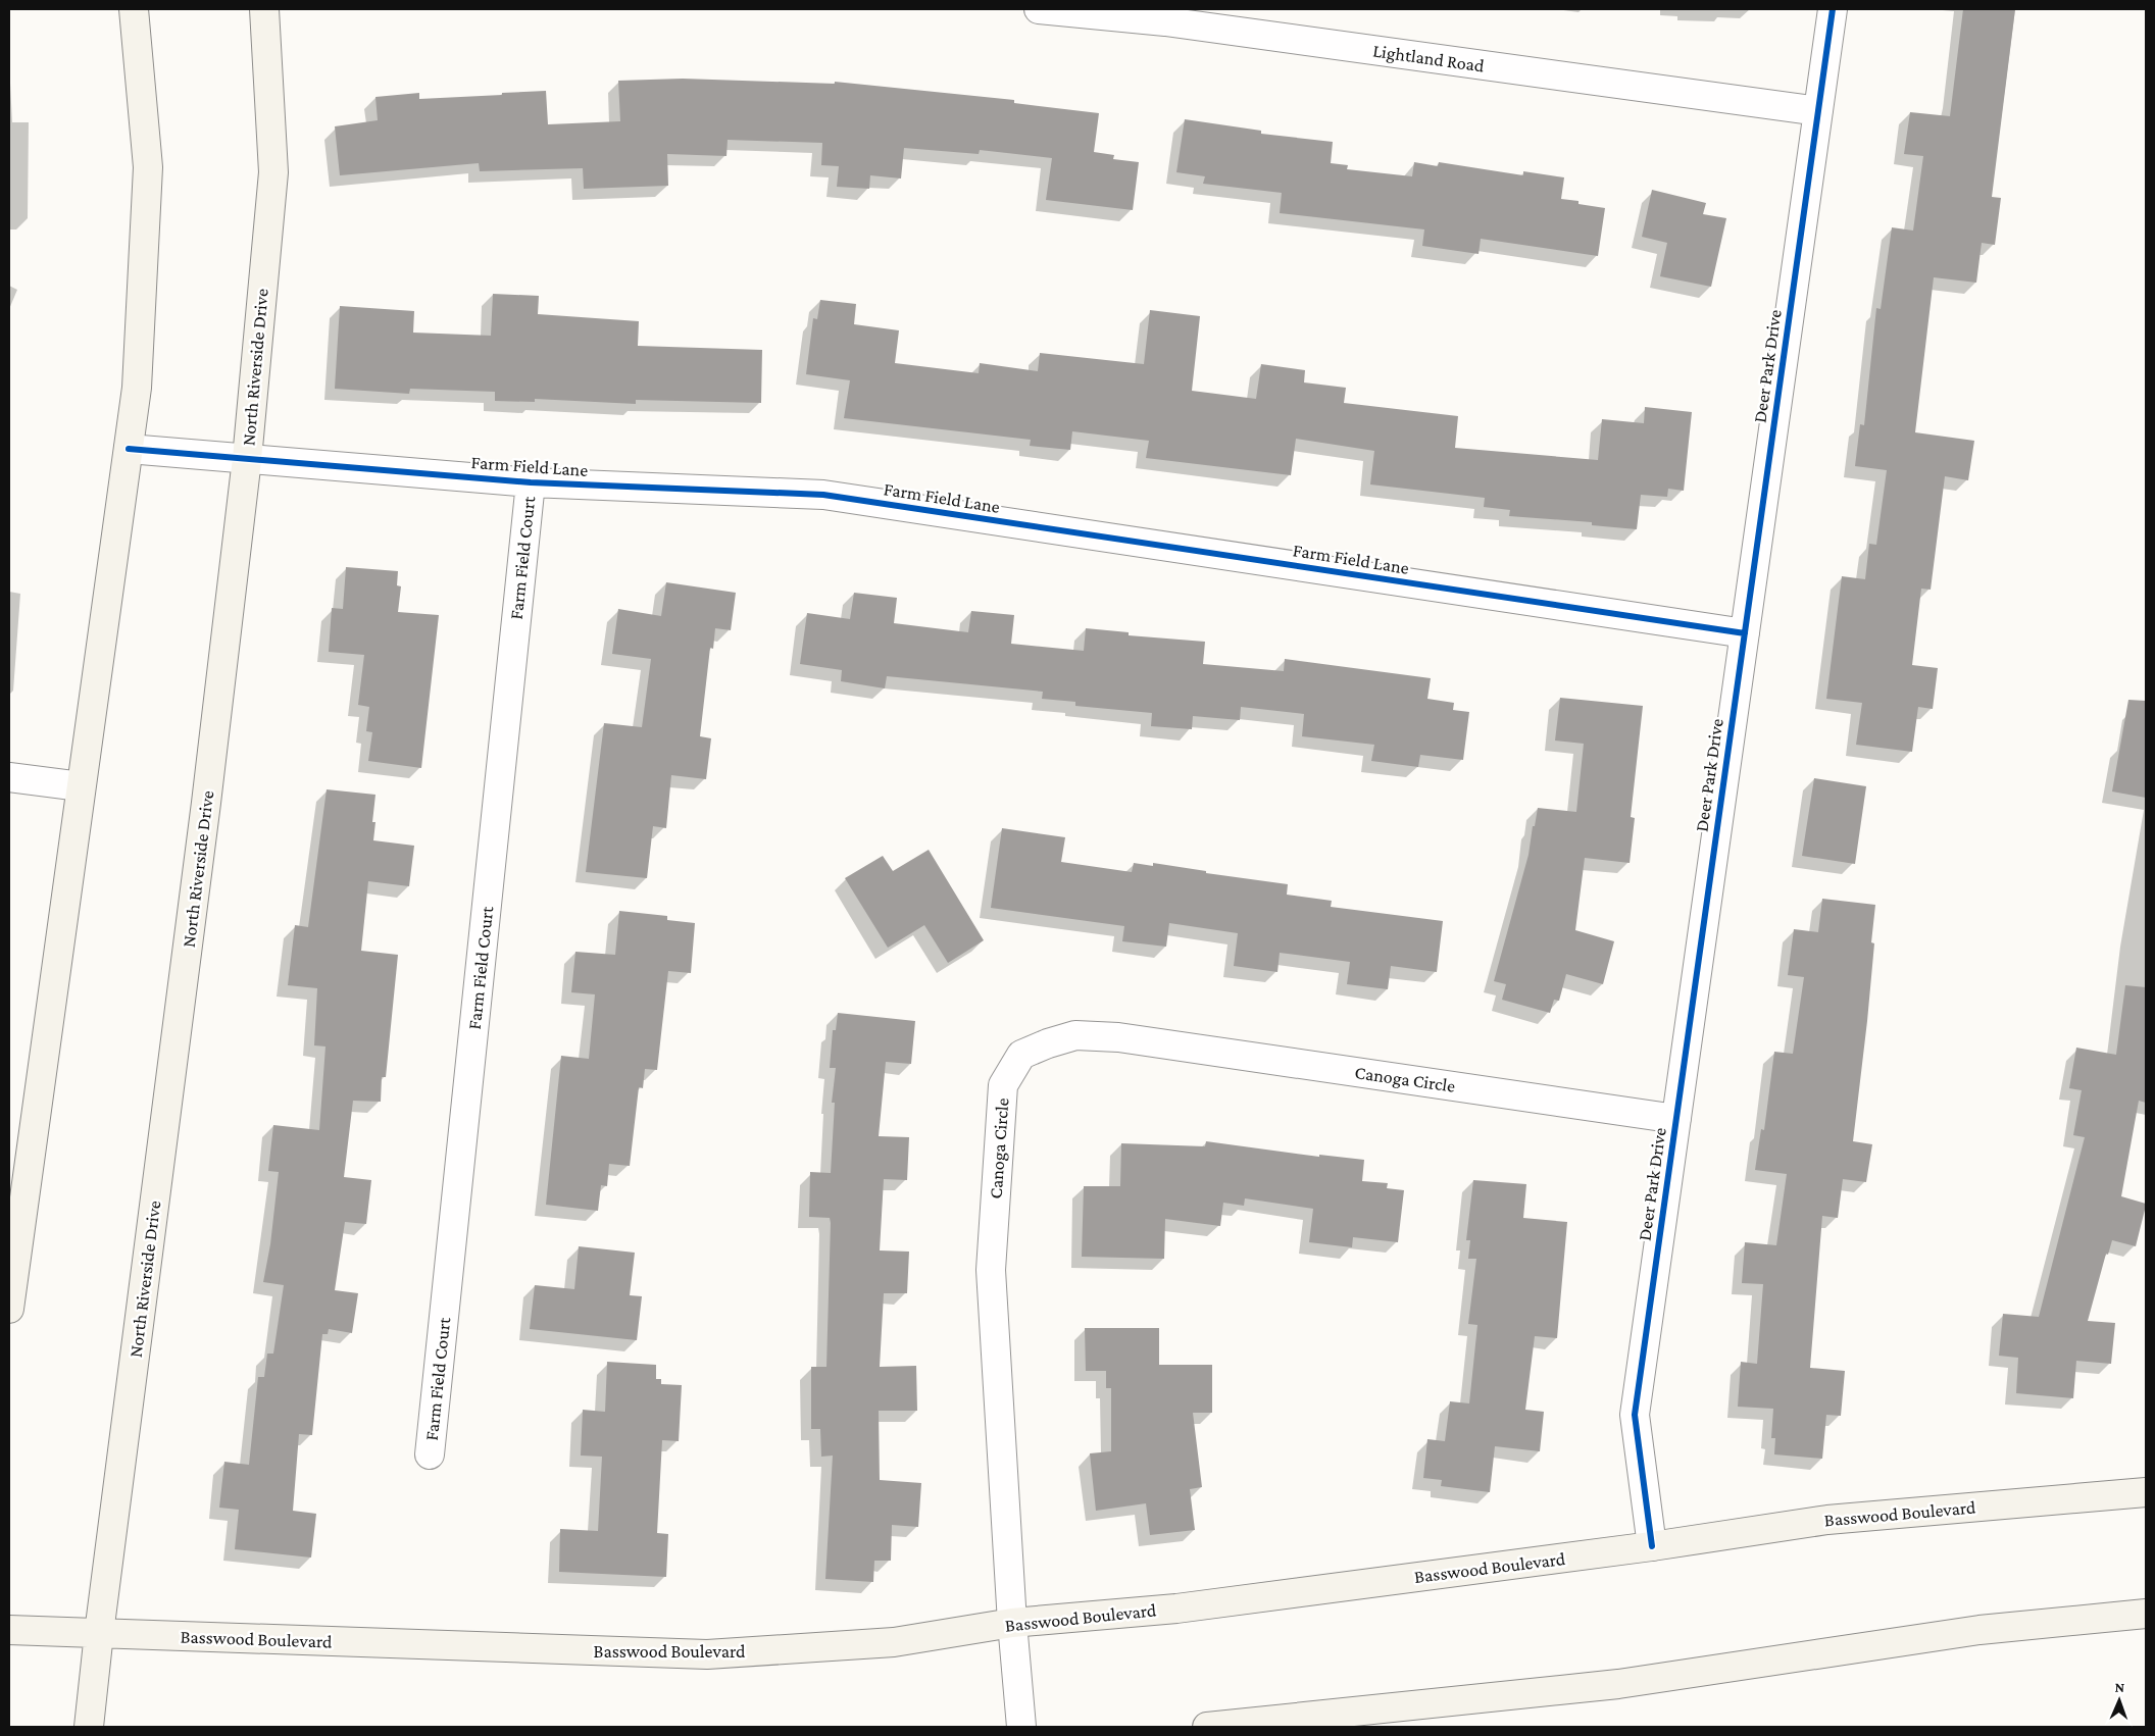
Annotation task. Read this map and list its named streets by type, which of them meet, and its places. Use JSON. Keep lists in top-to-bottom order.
{
  "streets": {
    "main road": ["North Riverside Drive", "Basswood Boulevard"],
    "street": [
      "Lightland Road",
      "Deer Park Drive",
      "Farm Field Lane",
      "Farm Field Court",
      "Canoga Circle"
    ]
  },
  "crossings": [
    ["Lightland Road", "Deer Park Drive"],
    ["Deer Park Drive", "Farm Field Lane"],
    ["Deer Park Drive", "Canoga Circle"],
    ["Deer Park Drive", "Basswood Boulevard"],
    ["North Riverside Drive", "Farm Field Lane"],
    ["North Riverside Drive", "Basswood Boulevard"],
    ["Farm Field Lane", "Farm Field Court"],
    ["Canoga Circle", "Basswood Boulevard"]
  ],
  "north": "top"
}
